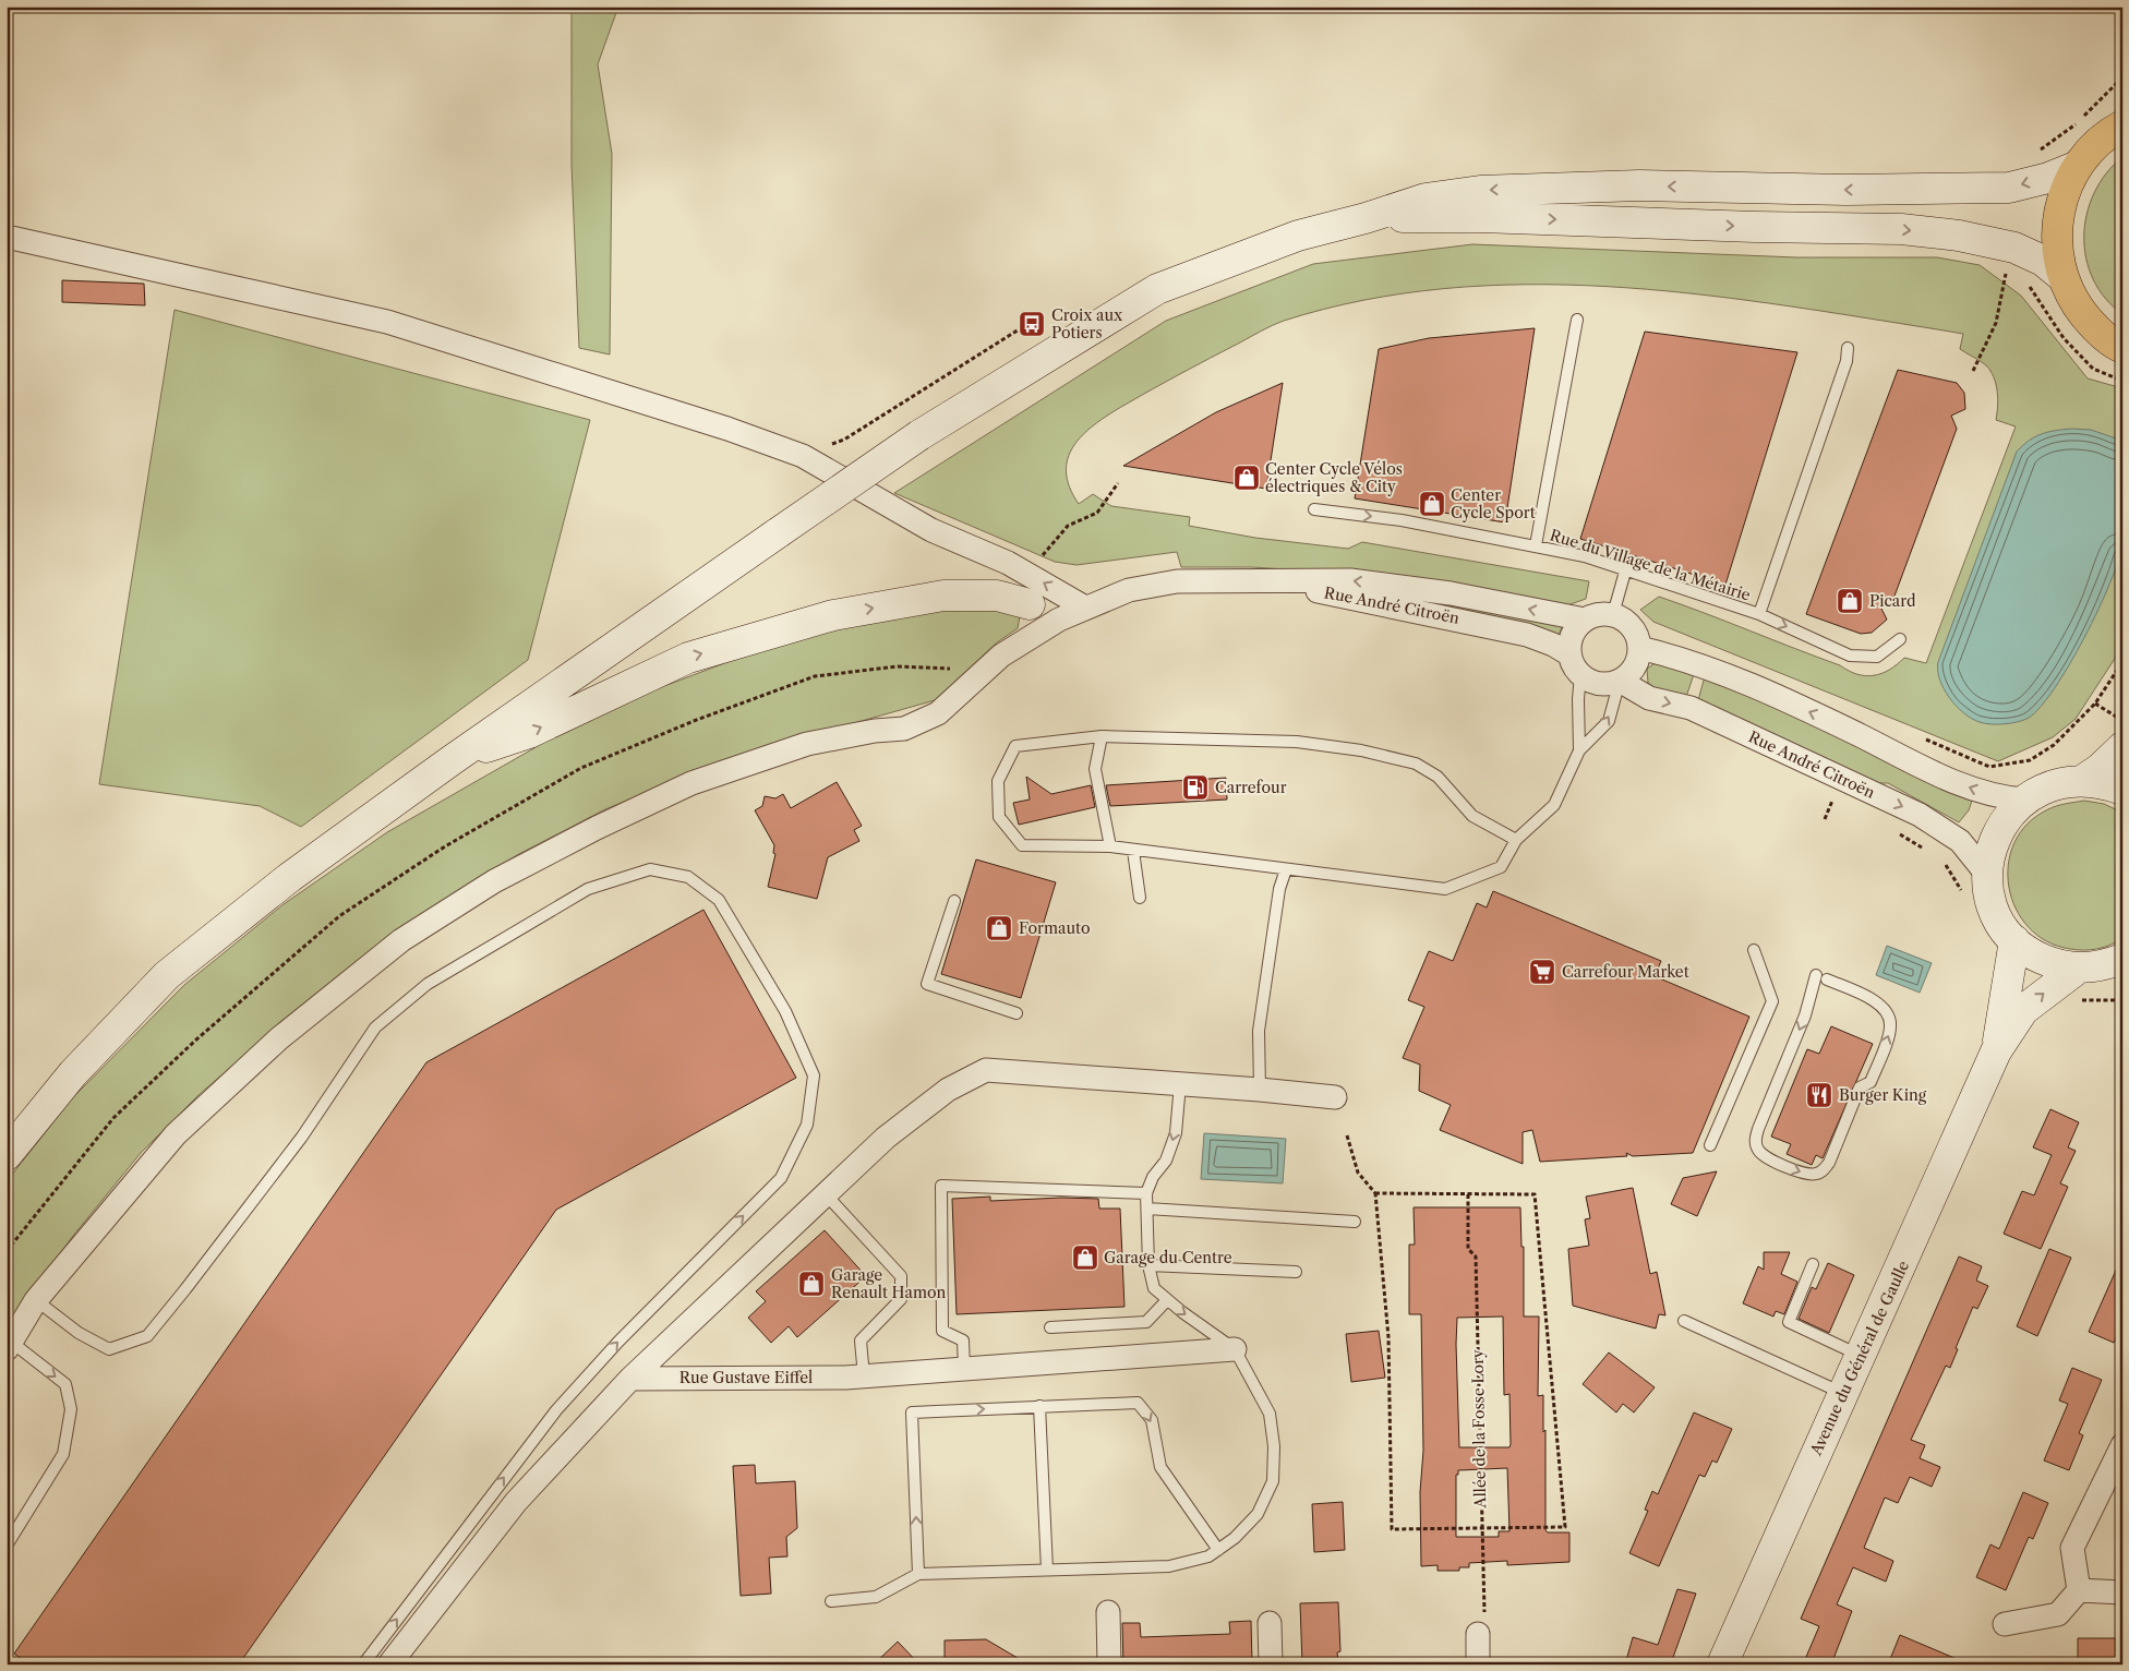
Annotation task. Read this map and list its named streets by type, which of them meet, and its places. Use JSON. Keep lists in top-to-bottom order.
{
  "streets": {
    "main road": ["Avenue du Général de Gaulle"],
    "street": ["Rue André Citroën", "Rue Gustave Eiffel"],
    "lane": ["Rue du Village de la Métairie"],
    "path": ["Allée de la Fosse Lory"]
  },
  "one_way": ["Rue du Village de la Métairie"],
  "places": {
    "bus stop": ["Croix aux Potiers"],
    "shop": [
      "Center Cycle Vélos électriques & City",
      "Center Cycle Sport",
      "Picard",
      "Formauto",
      "Garage du Centre",
      "Garage Renault Hamon"
    ],
    "fuel station": ["Carrefour"],
    "supermarket": ["Carrefour Market"],
    "restaurant": ["Burger King"]
  }
}
